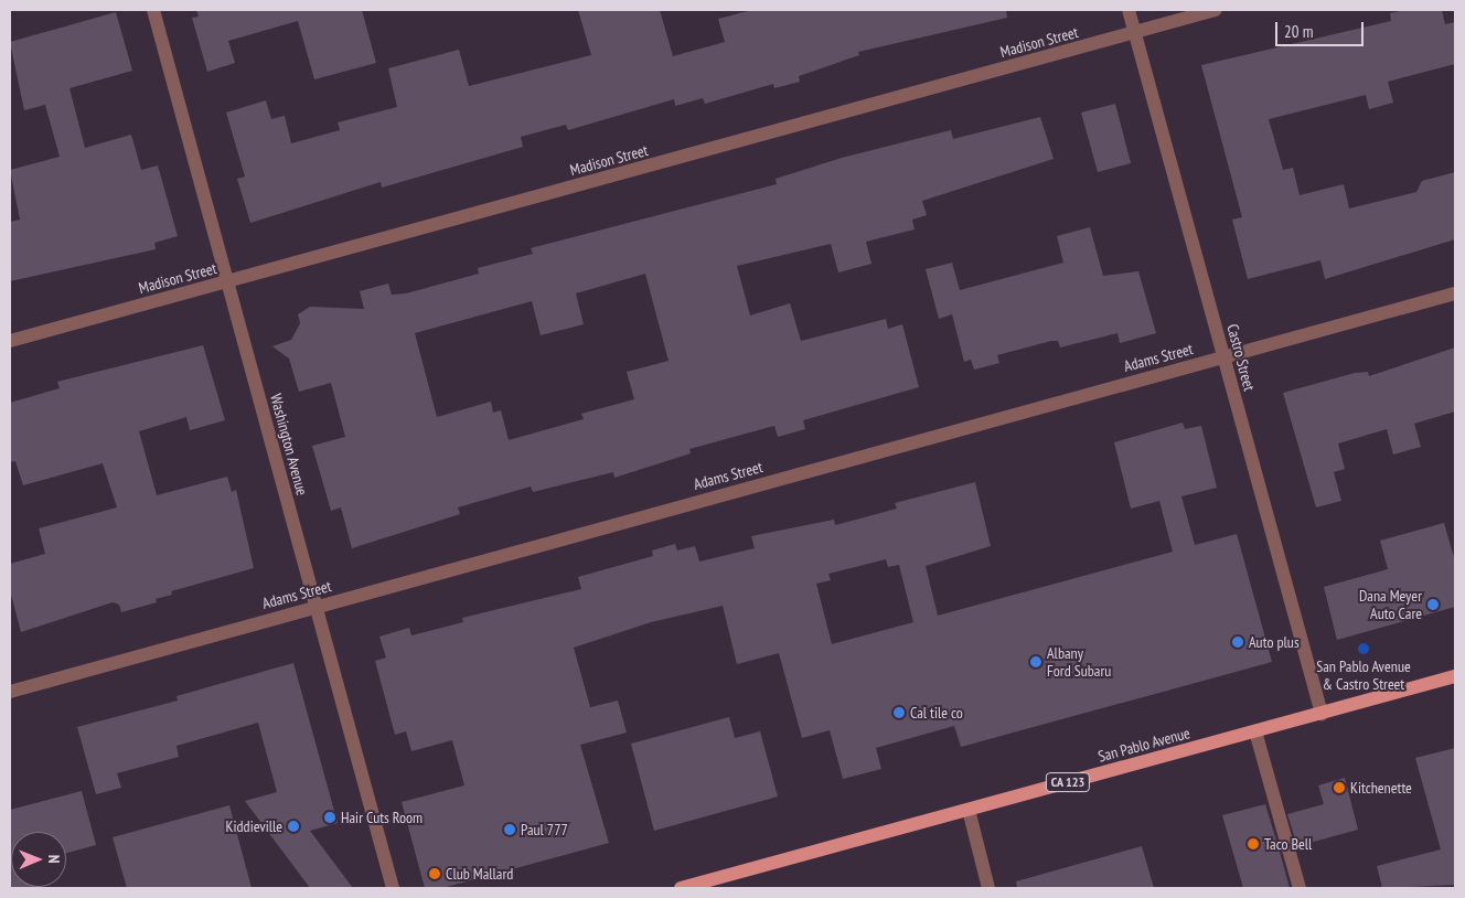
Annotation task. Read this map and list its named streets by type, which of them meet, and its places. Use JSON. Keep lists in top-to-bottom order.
{
  "streets": {
    "main road": ["San Pablo Avenue", "CA 123"],
    "street": [
      "Madison Street",
      "Adams Street",
      "Castro Street",
      "Washington Avenue"
    ]
  },
  "crossings": [
    ["Madison Street", "Castro Street"],
    ["Madison Street", "Washington Avenue"],
    ["Adams Street", "Castro Street"],
    ["Adams Street", "Washington Avenue"],
    ["Castro Street", "San Pablo Avenue"]
  ],
  "places": [
    "Dana Meyer Auto Care",
    "Auto plus",
    "San Pablo Avenue & Castro Street",
    "Albany Ford Subaru",
    "Cal tile co",
    "Kitchenette",
    "Hair Cuts Room",
    "Kiddieville",
    "Paul 777",
    "Taco Bell",
    "Club Mallard"
  ],
  "scale_bar": "20 m",
  "north": "right"
}
